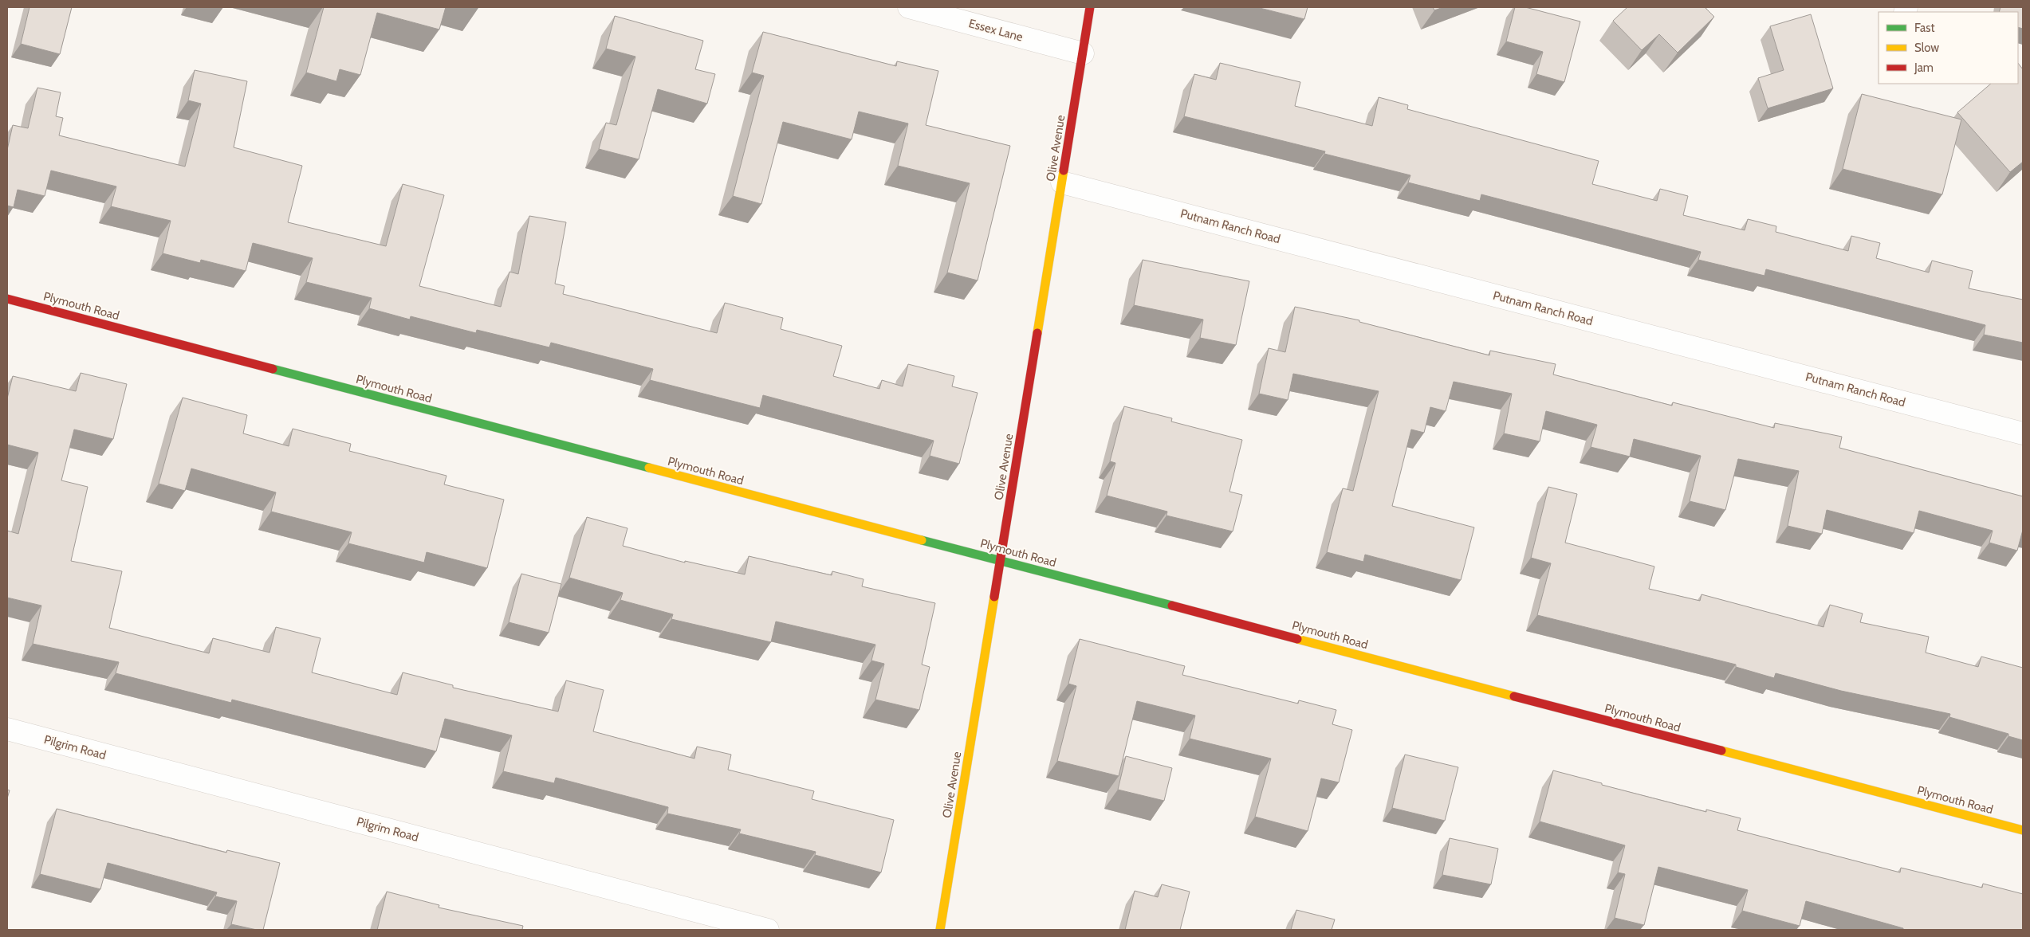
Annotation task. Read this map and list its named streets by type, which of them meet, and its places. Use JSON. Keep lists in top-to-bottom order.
{
  "streets": {
    "street": [
      "Essex Lane",
      "Olive Avenue",
      "Putnam Ranch Road",
      "Plymouth Road",
      "Pilgrim Road"
    ]
  },
  "crossings": [
    ["Essex Lane", "Olive Avenue"],
    ["Olive Avenue", "Putnam Ranch Road"],
    ["Olive Avenue", "Plymouth Road"]
  ],
  "legend": ["Fast", "Slow", "Jam"]
}
